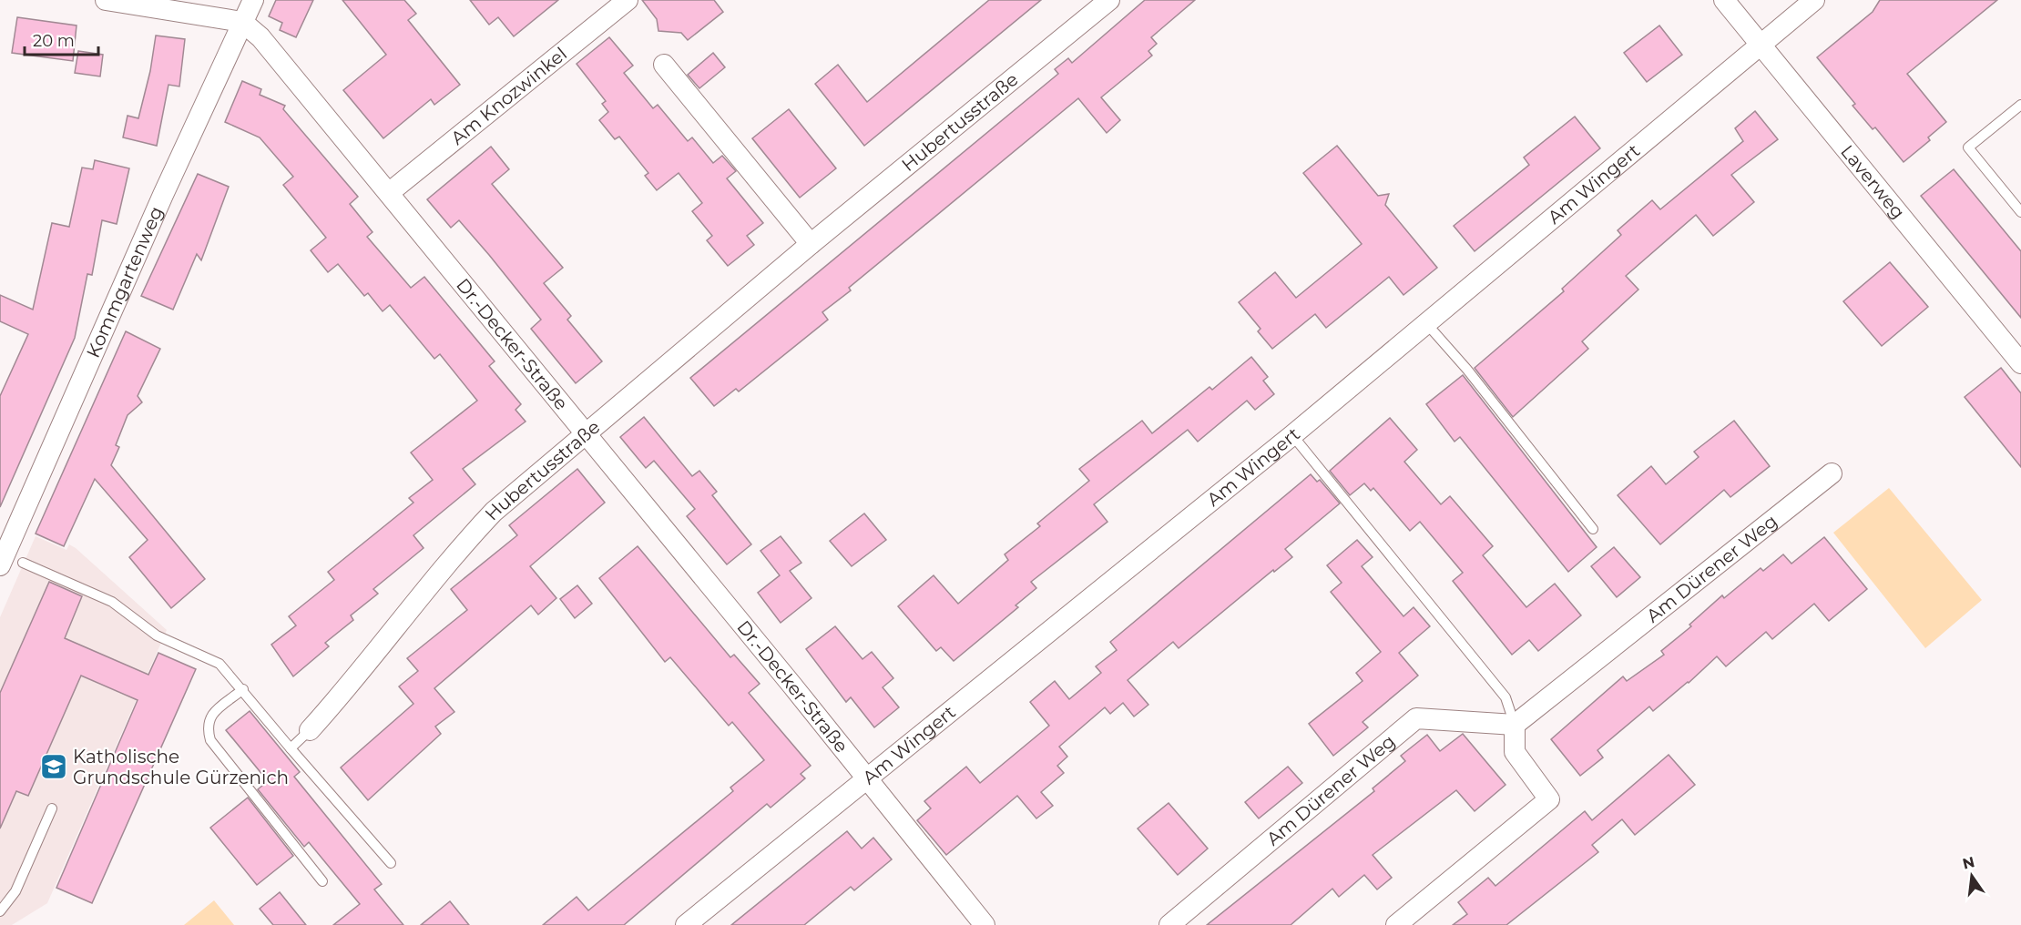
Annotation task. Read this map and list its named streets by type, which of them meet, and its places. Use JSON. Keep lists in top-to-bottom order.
{
  "streets": {
    "street": [
      "Am Knozwinkel",
      "Hubertusstraße",
      "Laverweg",
      "Am Wingert",
      "Kommgartenweg",
      "Dr.-Decker-Straße",
      "Am Dürener Weg"
    ]
  },
  "crossings": [
    ["Am Knozwinkel", "Dr.-Decker-Straße"],
    ["Hubertusstraße", "Dr.-Decker-Straße"],
    ["Laverweg", "Am Wingert"],
    ["Am Wingert", "Dr.-Decker-Straße"],
    ["Kommgartenweg", "Dr.-Decker-Straße"]
  ],
  "places": {
    "school or university": ["Katholische Grundschule Gürzenich"]
  },
  "scale_bar": "20 m",
  "north": "top"
}
